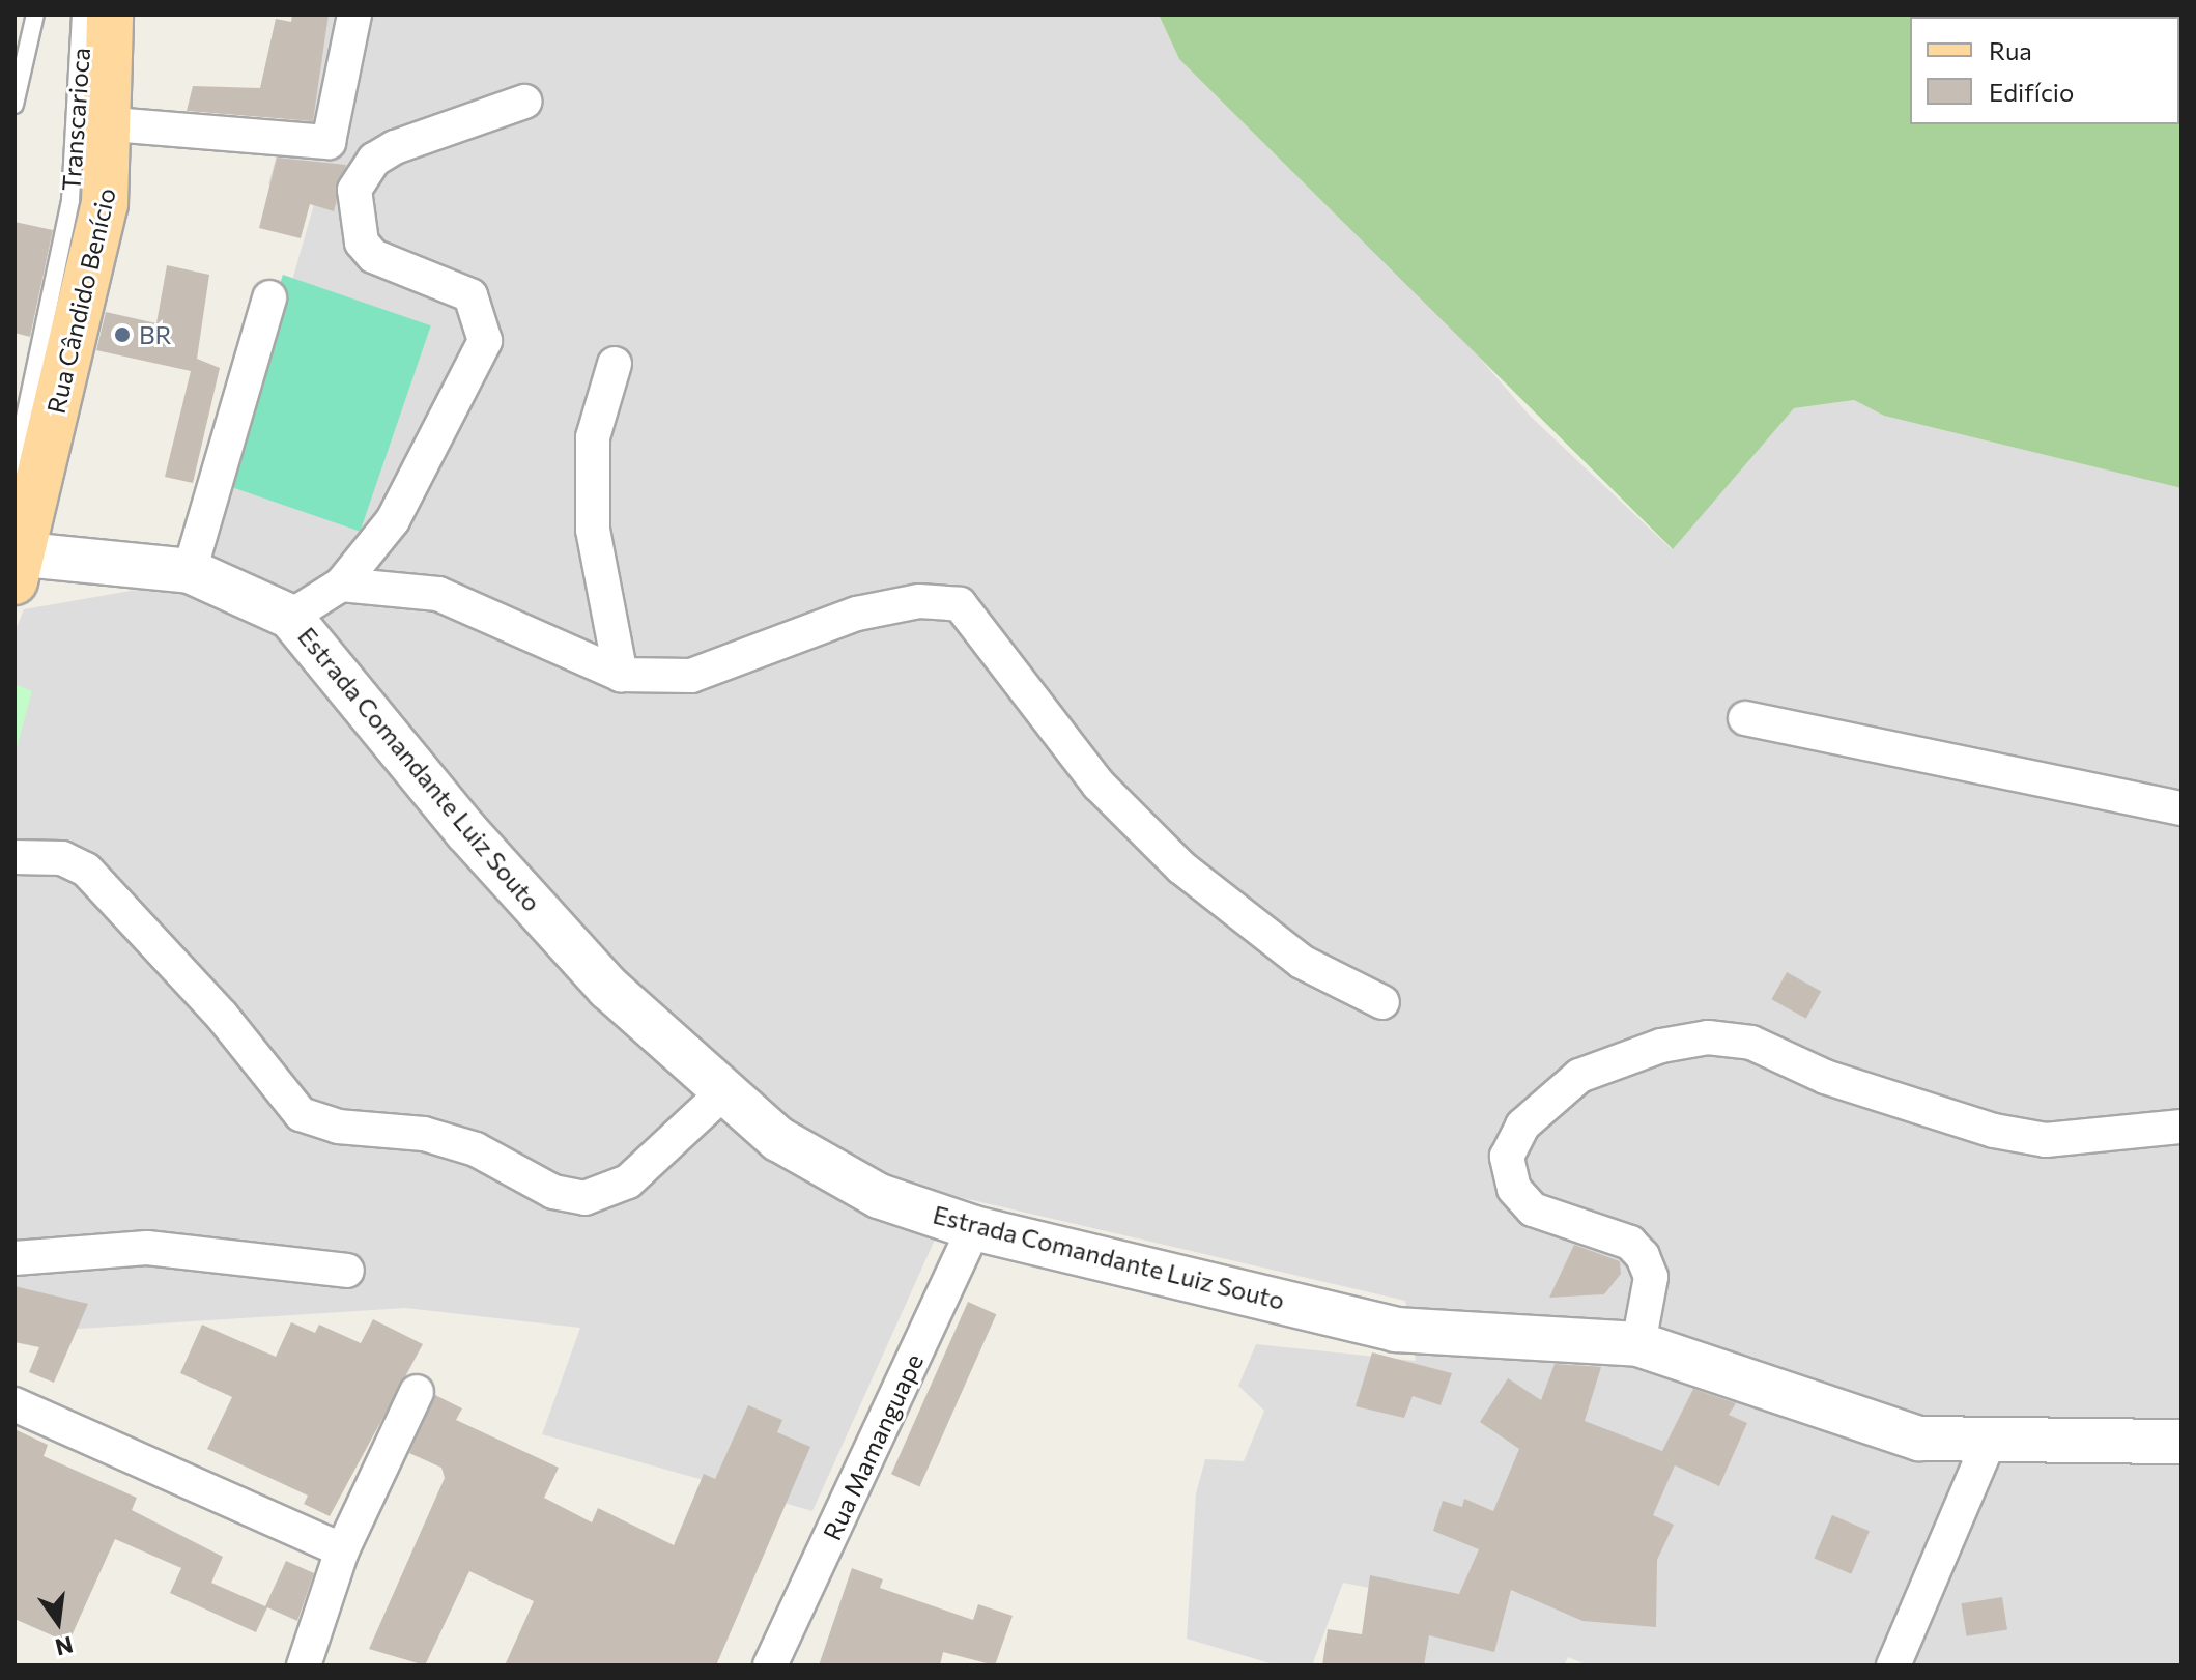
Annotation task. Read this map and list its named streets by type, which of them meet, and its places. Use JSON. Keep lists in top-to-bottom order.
{
  "streets": {
    "main road": ["Rua Cândido Benício"],
    "street": ["Estrada Comandante Luiz Souto", "Rua Mamanguape"],
    "lane": ["Transcarioca"]
  },
  "crossings": [
    ["Rua Cândido Benício", "Estrada Comandante Luiz Souto"],
    ["Estrada Comandante Luiz Souto", "Rua Mamanguape"]
  ],
  "places": ["BR"],
  "legend": ["Rua", "Edifício"],
  "north": "bottom"
}
